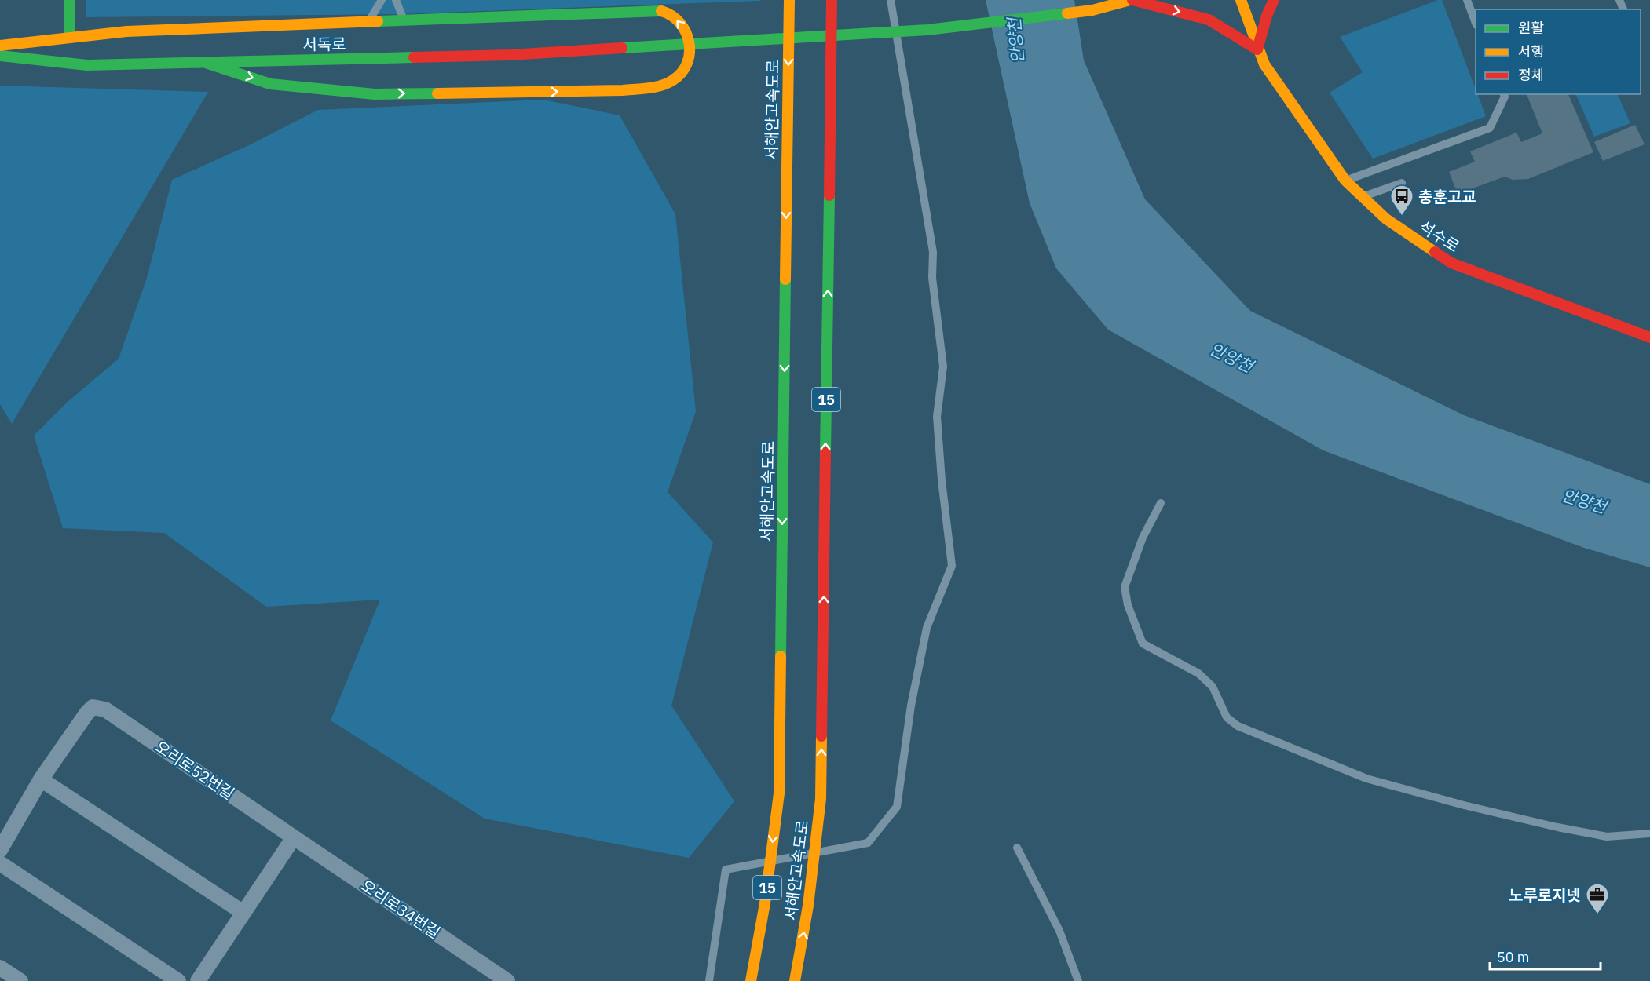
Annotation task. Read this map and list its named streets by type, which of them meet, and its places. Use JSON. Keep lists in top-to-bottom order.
{
  "streets": {
    "main road": [
      "서독로",
      "서해안고속도로",
      "석수로",
      "15"
    ],
    "street": ["오리로52번길", "오리로34번길"]
  },
  "crossings": [
    ["오리로52번길", "오리로34번길"]
  ],
  "water": ["안양천"],
  "places": {
    "bus stop": ["충훈고교"],
    "office": ["노루로지넷"]
  },
  "legend": ["원활", "서행", "정체"],
  "scale_bar": "50 m"
}
